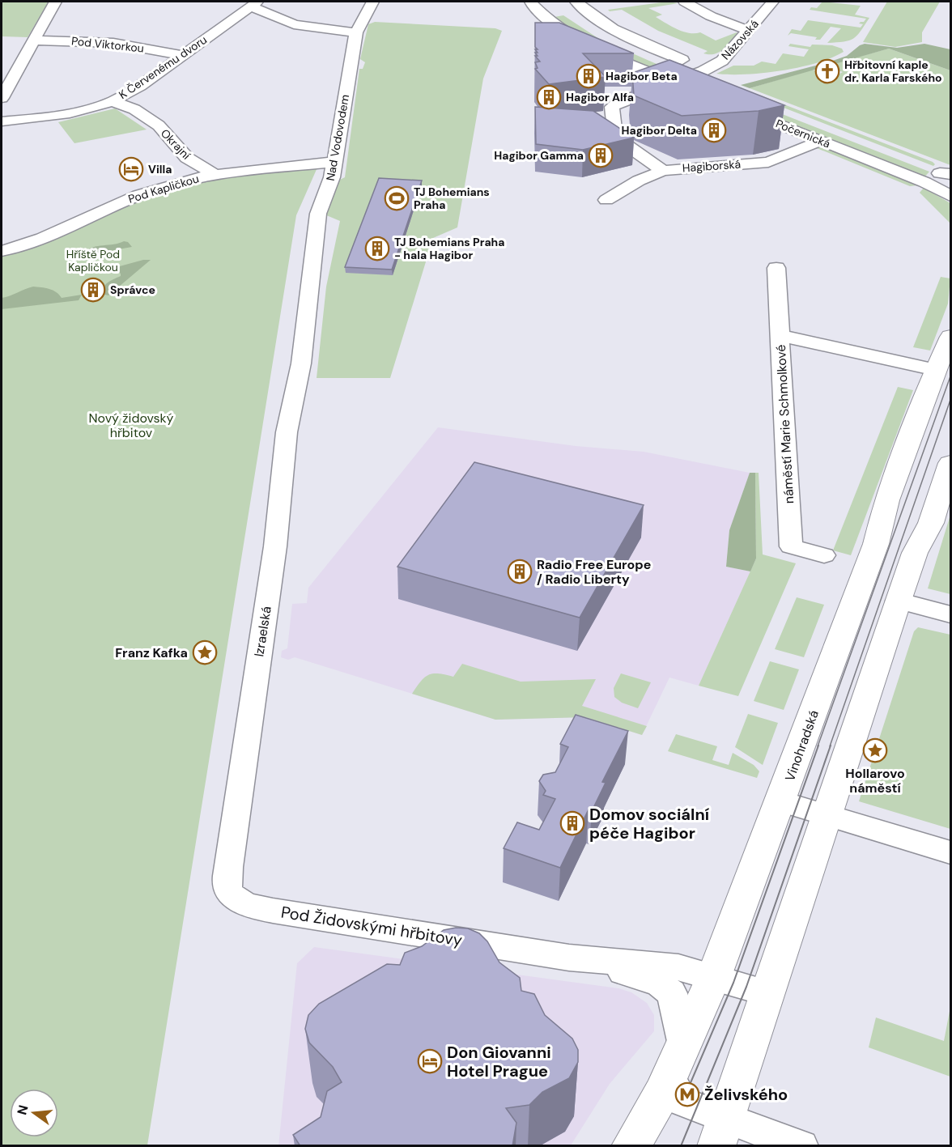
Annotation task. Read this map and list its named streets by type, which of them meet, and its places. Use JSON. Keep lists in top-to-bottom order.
{
  "streets": {
    "main road": ["Vinohradská"],
    "street": [
      "Názovská",
      "Pod Viktorkou",
      "K Červenému dvoru",
      "Počernická",
      "Nad Vodovodem",
      "Okrajní",
      "Hagiborská",
      "Pod Kapličkou",
      "náměstí Marie Schmolkové",
      "Izraelská",
      "Pod Židovskými hřbitovy"
    ]
  },
  "crossings": [
    ["Pod Viktorkou", "K Červenému dvoru"],
    ["K Červenému dvoru", "Okrajní"],
    ["Počernická", "Hagiborská"],
    ["Nad Vodovodem", "Pod Kapličkou"],
    ["Nad Vodovodem", "Izraelská"],
    ["Okrajní", "Pod Kapličkou"],
    ["Izraelská", "Pod Židovskými hřbitovy"],
    ["Vinohradská", "Pod Židovskými hřbitovy"]
  ],
  "parks": ["Hříště Pod Kapličkou", "Nový židovský hřbitov"],
  "places": {
    "church": ["Hřbitovní kaple dr. Karla Farského"],
    "building": [
      "Hagibor Beta",
      "Hagibor Alfa",
      "Hagibor Delta",
      "Hagibor Gamma",
      "TJ Bohemians Praha - hala Hagibor",
      "Správce",
      "Radio Free Europe / Radio Liberty",
      "Domov sociální péče Hagibor"
    ],
    "hotel": ["Villa", "Don Giovanni Hotel Prague"],
    "sports": ["TJ Bohemians Praha"],
    "place": ["Franz Kafka", "Hollarovo náměstí"],
    "metro station": ["Želivského"]
  },
  "north": "left"
}
